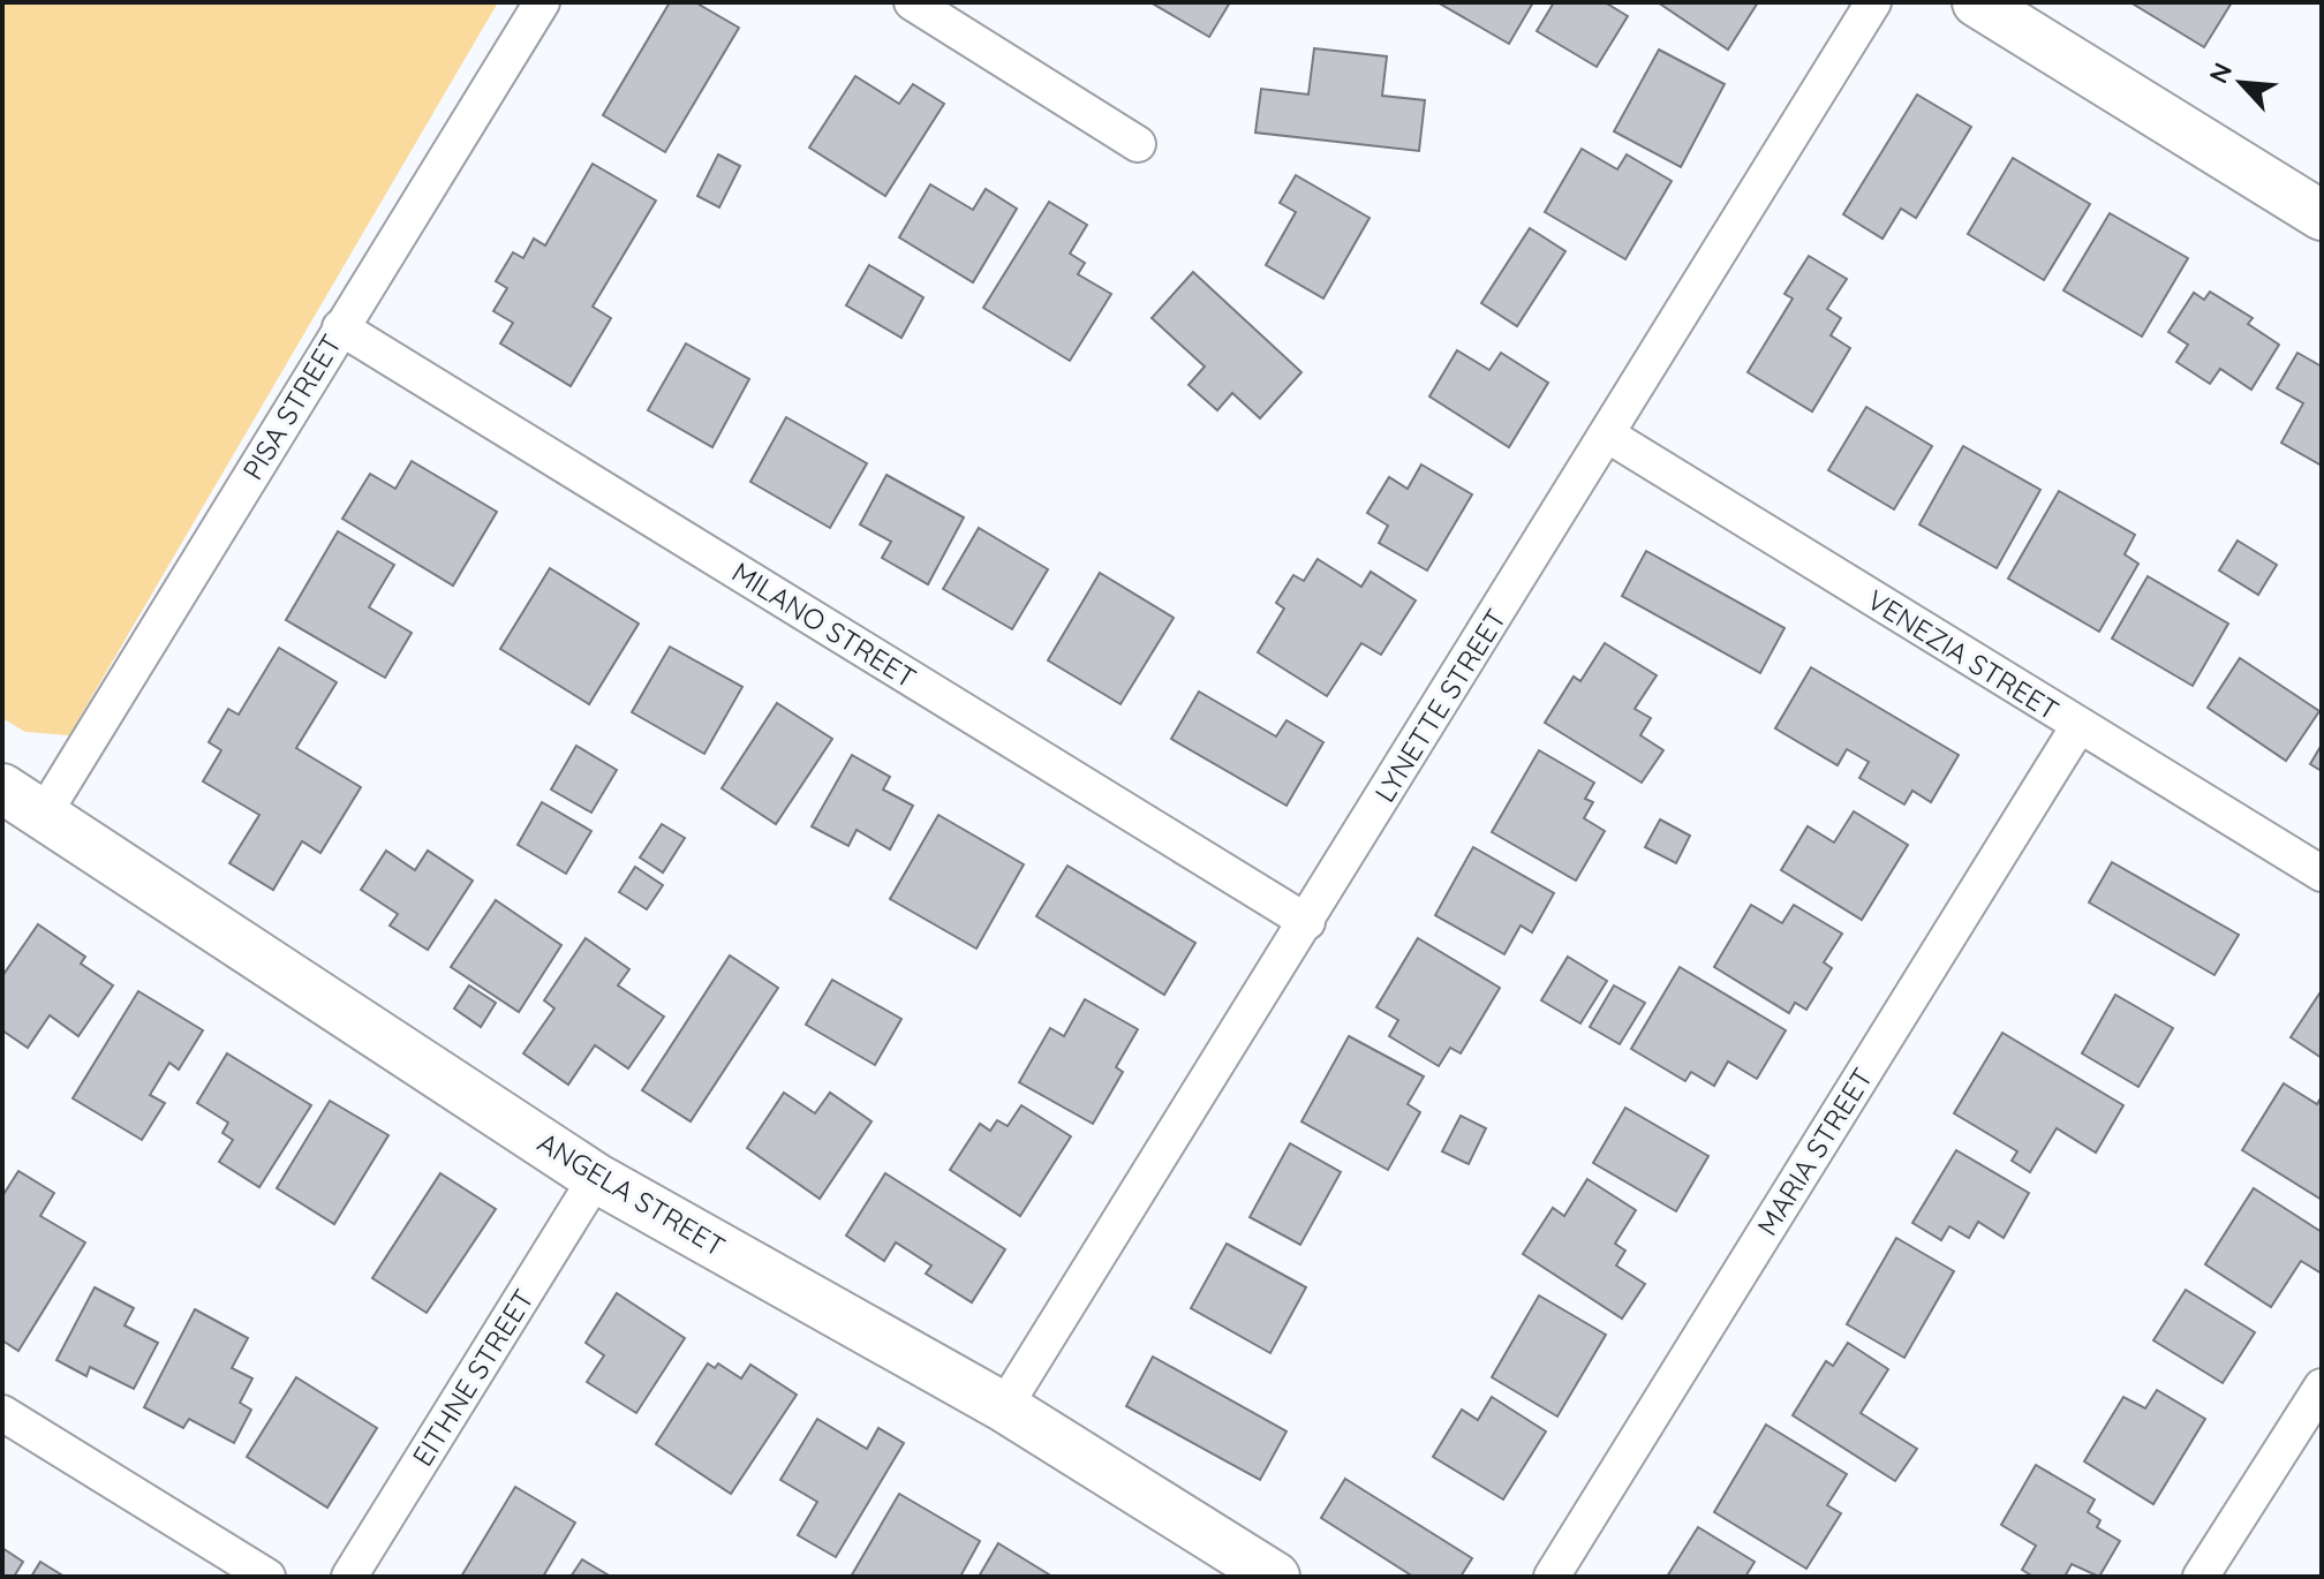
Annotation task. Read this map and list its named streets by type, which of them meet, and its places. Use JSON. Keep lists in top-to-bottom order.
{
  "streets": {
    "street": [
      "PISA STREET",
      "MILANO STREET",
      "VENEZIA STREET",
      "LYNETTE STREET",
      "MARIA STREET",
      "ANGELA STREET",
      "EITHNE STREET"
    ]
  },
  "crossings": [
    ["PISA STREET", "MILANO STREET"],
    ["PISA STREET", "ANGELA STREET"],
    ["MILANO STREET", "LYNETTE STREET"],
    ["VENEZIA STREET", "LYNETTE STREET"],
    ["VENEZIA STREET", "MARIA STREET"],
    ["LYNETTE STREET", "ANGELA STREET"],
    ["ANGELA STREET", "EITHNE STREET"]
  ],
  "north": "top left"
}
